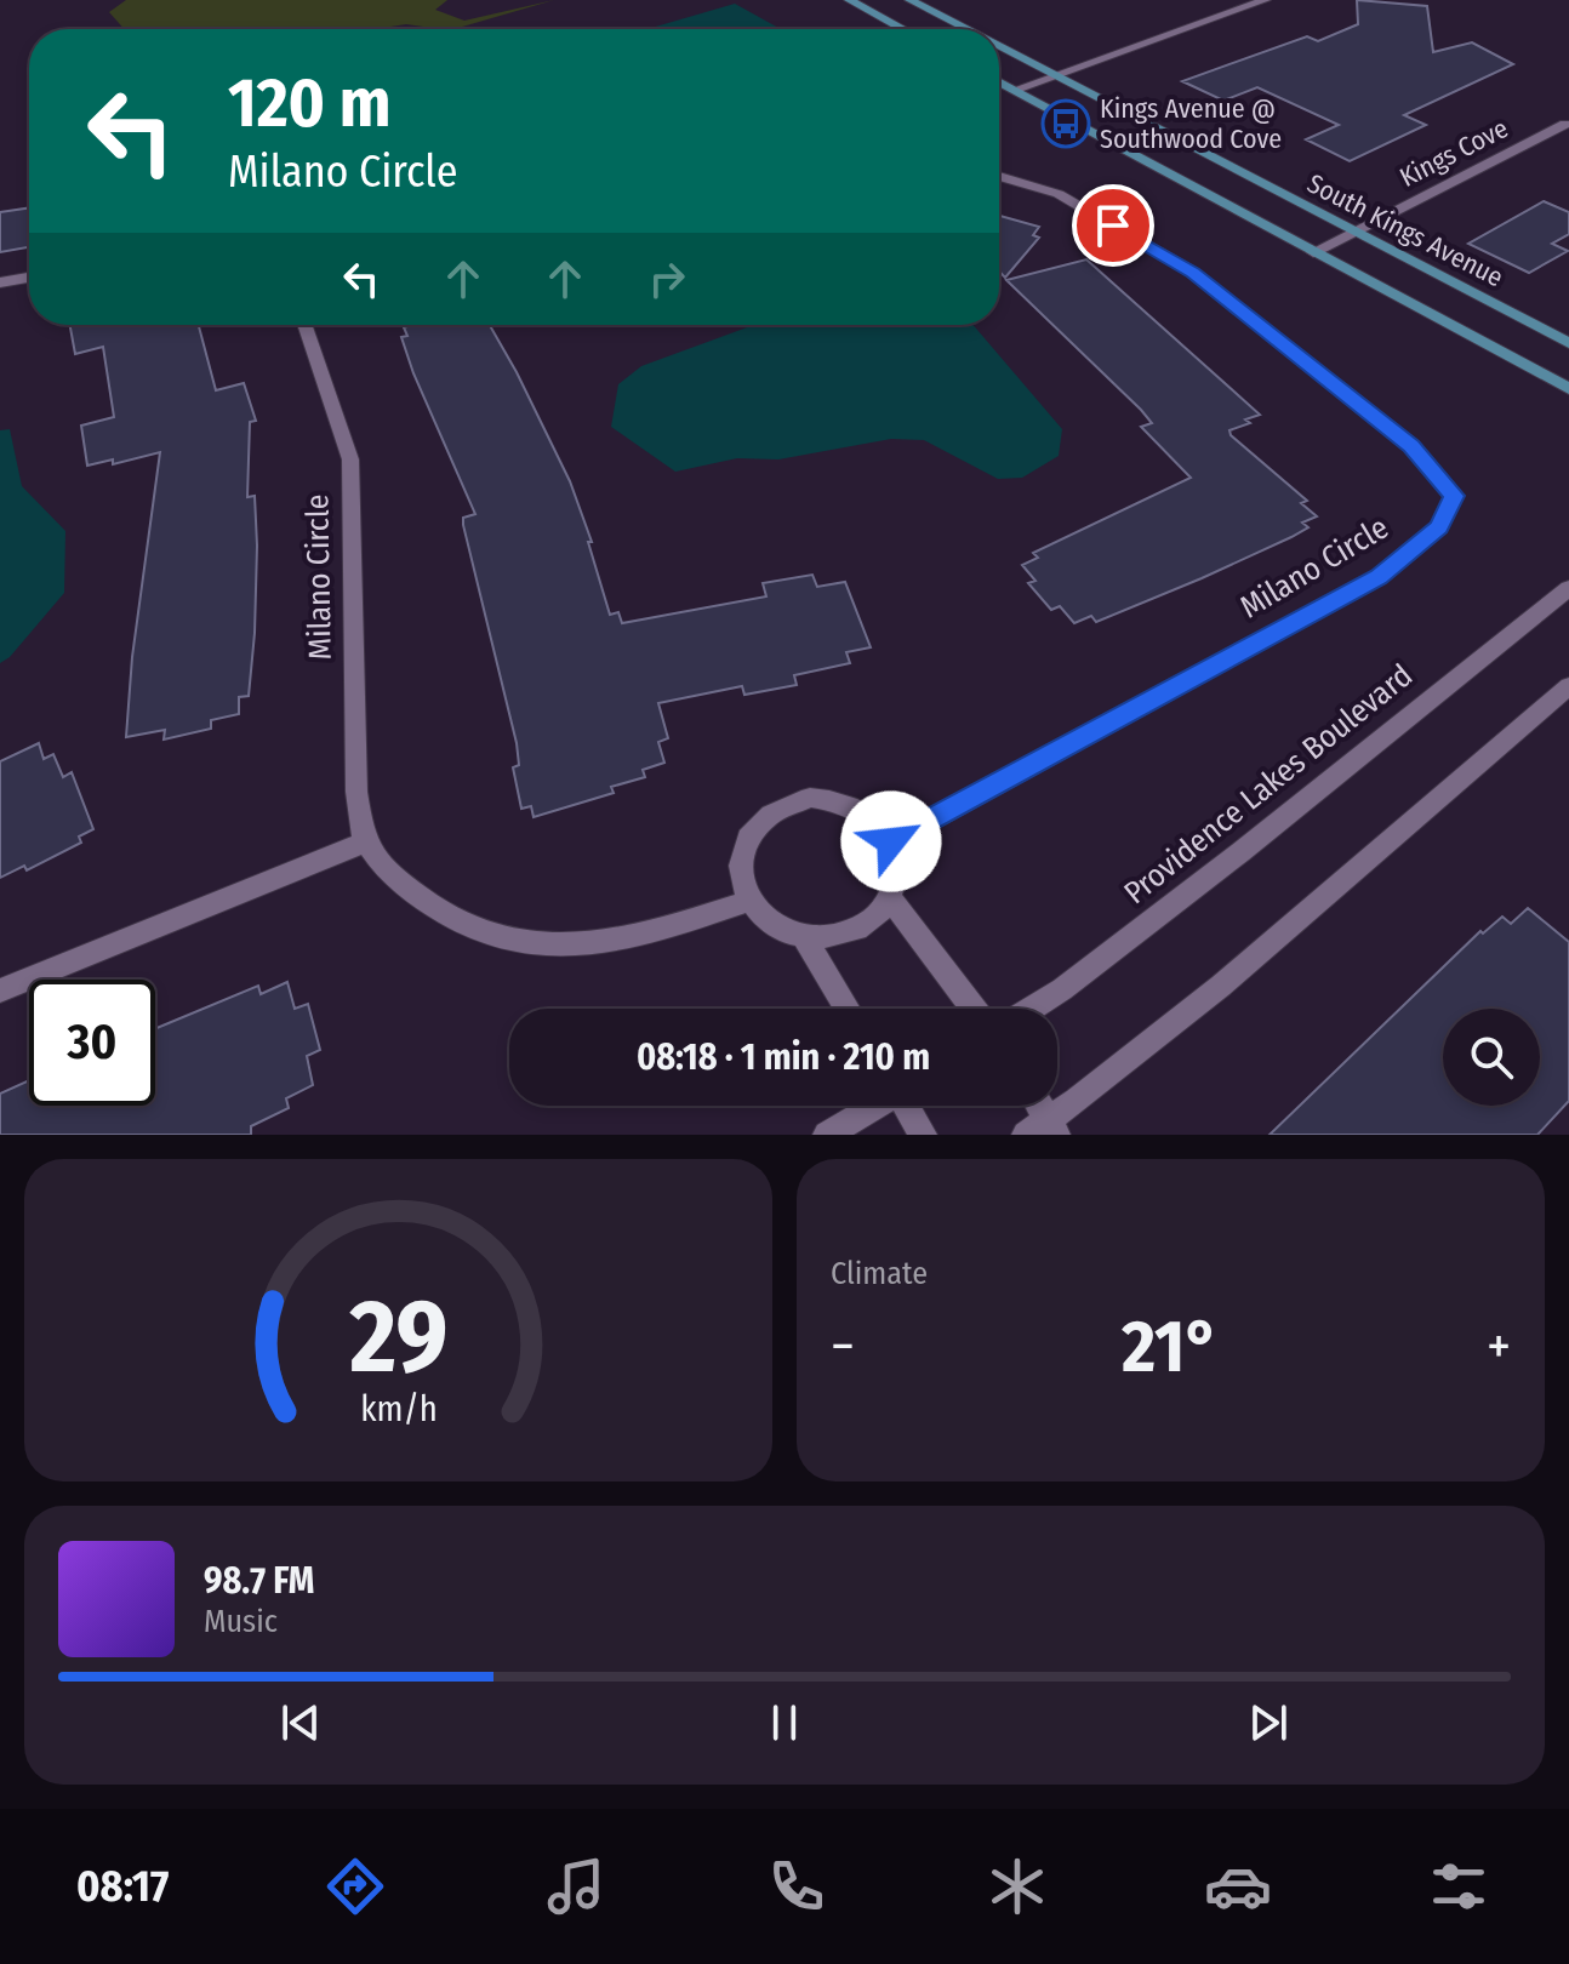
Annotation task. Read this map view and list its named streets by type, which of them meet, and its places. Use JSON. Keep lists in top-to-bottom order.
{
  "streets": {
    "main road": ["South Kings Avenue"],
    "street": ["Kings Cove", "Milano Circle", "Providence Lakes Boulevard"]
  },
  "crossings": [
    ["Kings Cove", "South Kings Avenue"]
  ],
  "places": {
    "bus stop": ["Kings Avenue @ Southwood Cove"]
  },
  "page": {
    "turn": ["120 m", "Milano Circle"],
    "limit": "30",
    "trip": "08:18 · 1 min · 210 m",
    "tile": "Climate",
    "heat": ["−", "21°", "+"],
    "song": ["98.7 FM", "Music"],
    "tabs": "08:17",
    "gauge": ["29", "km/h"]
  }
}
